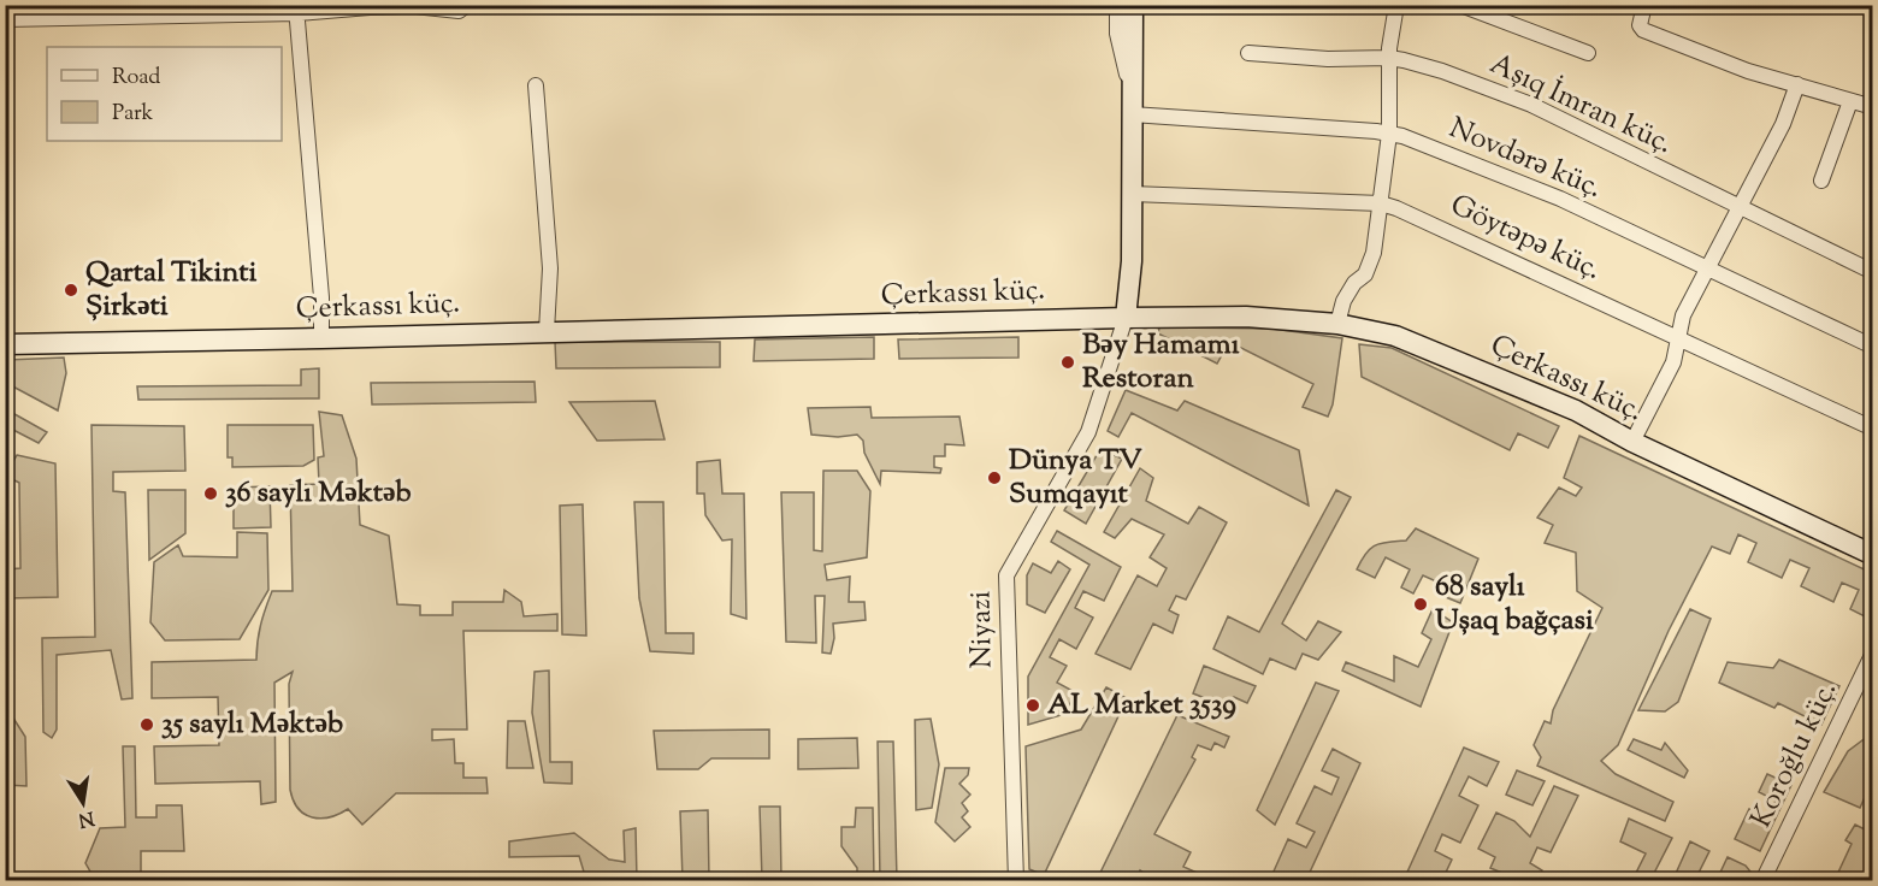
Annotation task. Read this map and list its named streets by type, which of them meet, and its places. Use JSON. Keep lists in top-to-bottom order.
{
  "streets": {
    "street": [
      "Aşıq İmran küç.",
      "Novdərə küç.",
      "Göytəpə küç.",
      "Çerkassı küç.",
      "Niyazi",
      "Koroğlu küç."
    ]
  },
  "crossings": [
    ["Çerkassı küç.", "Niyazi"]
  ],
  "places": [
    "Qartal Tikinti Şirkәti",
    "Bәy Hamamı Restoran",
    "Dünya TV Sumqayıt",
    "36 saylı Məktəb",
    "68 saylı Uşaq bağçasi",
    "AL Market 3539",
    "35 saylı Məktəb"
  ],
  "legend": ["Road", "Park"],
  "north": "bottom"
}
